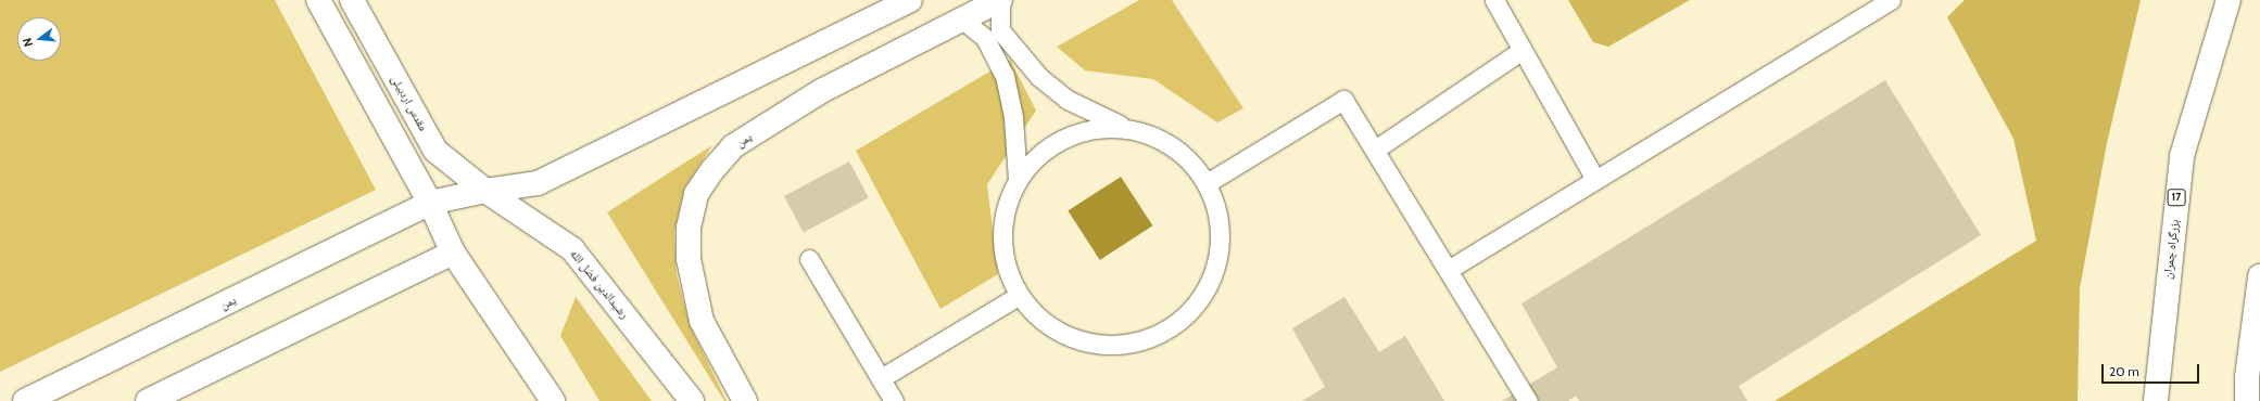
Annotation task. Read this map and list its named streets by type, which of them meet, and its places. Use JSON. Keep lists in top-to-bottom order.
{
  "streets": {
    "main road": [
      "مقدس اردبیلی",
      "یمن",
      "17",
      "بزرگراه چمران",
      "رشیدالدین فضل الله"
    ]
  },
  "crossings": [
    ["مقدس اردبیلی", "یمن"],
    ["مقدس اردبیلی", "رشیدالدین فضل الله"],
    ["یمن", "رشیدالدین فضل الله"]
  ],
  "scale_bar": "20 m",
  "north": "left"
}
